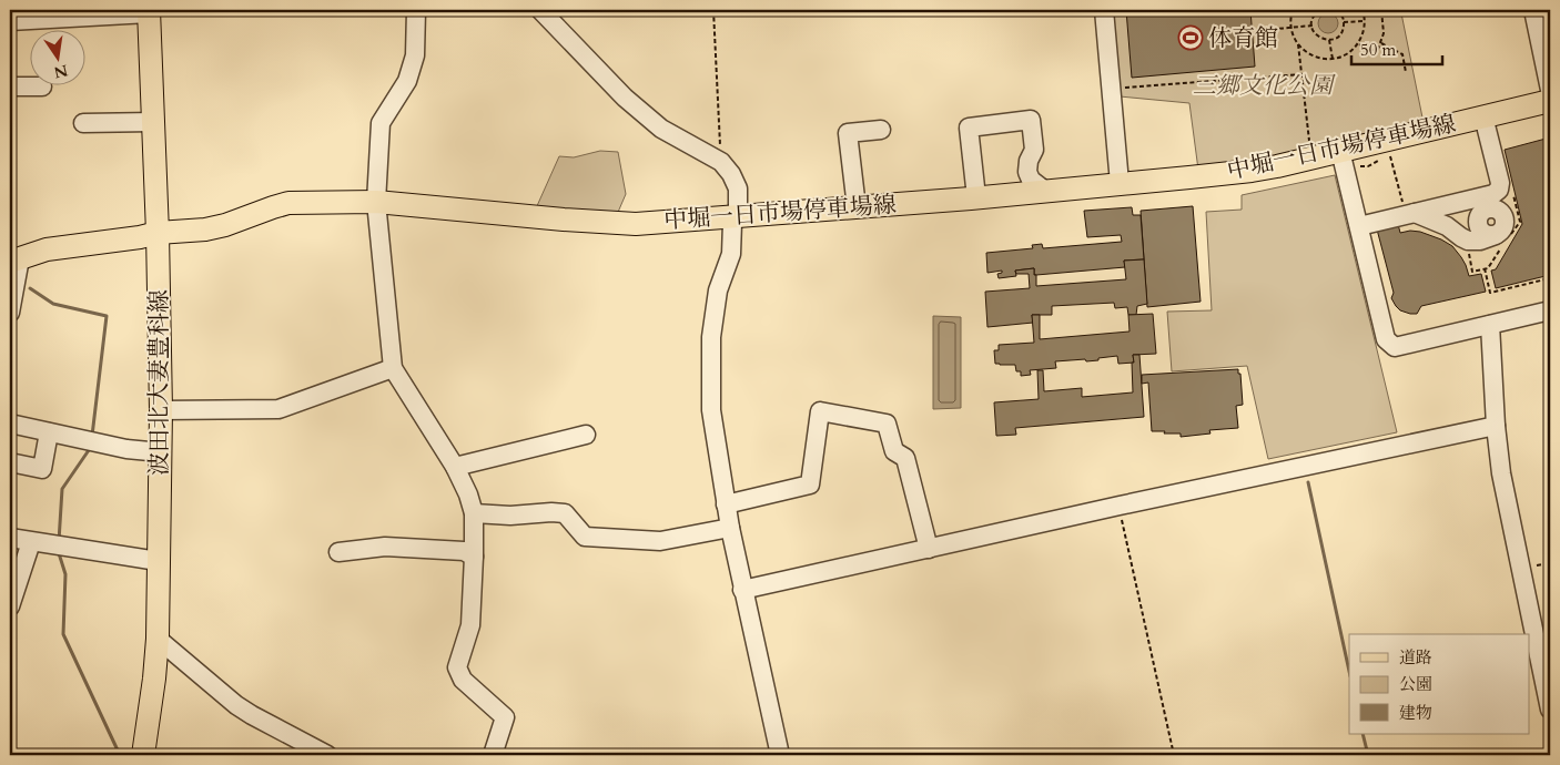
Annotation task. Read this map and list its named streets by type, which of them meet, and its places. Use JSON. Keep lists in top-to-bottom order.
{
  "streets": {
    "main road": ["中堀一日市場停車場線", "波田北大妻豊科線"]
  },
  "crossings": [
    ["中堀一日市場停車場線", "波田北大妻豊科線"]
  ],
  "parks": ["三郷文化公園"],
  "places": {
    "sports": ["体育館"]
  },
  "legend": ["道路", "公園", "建物"],
  "scale_bar": "50 m",
  "north": "bottom"
}
